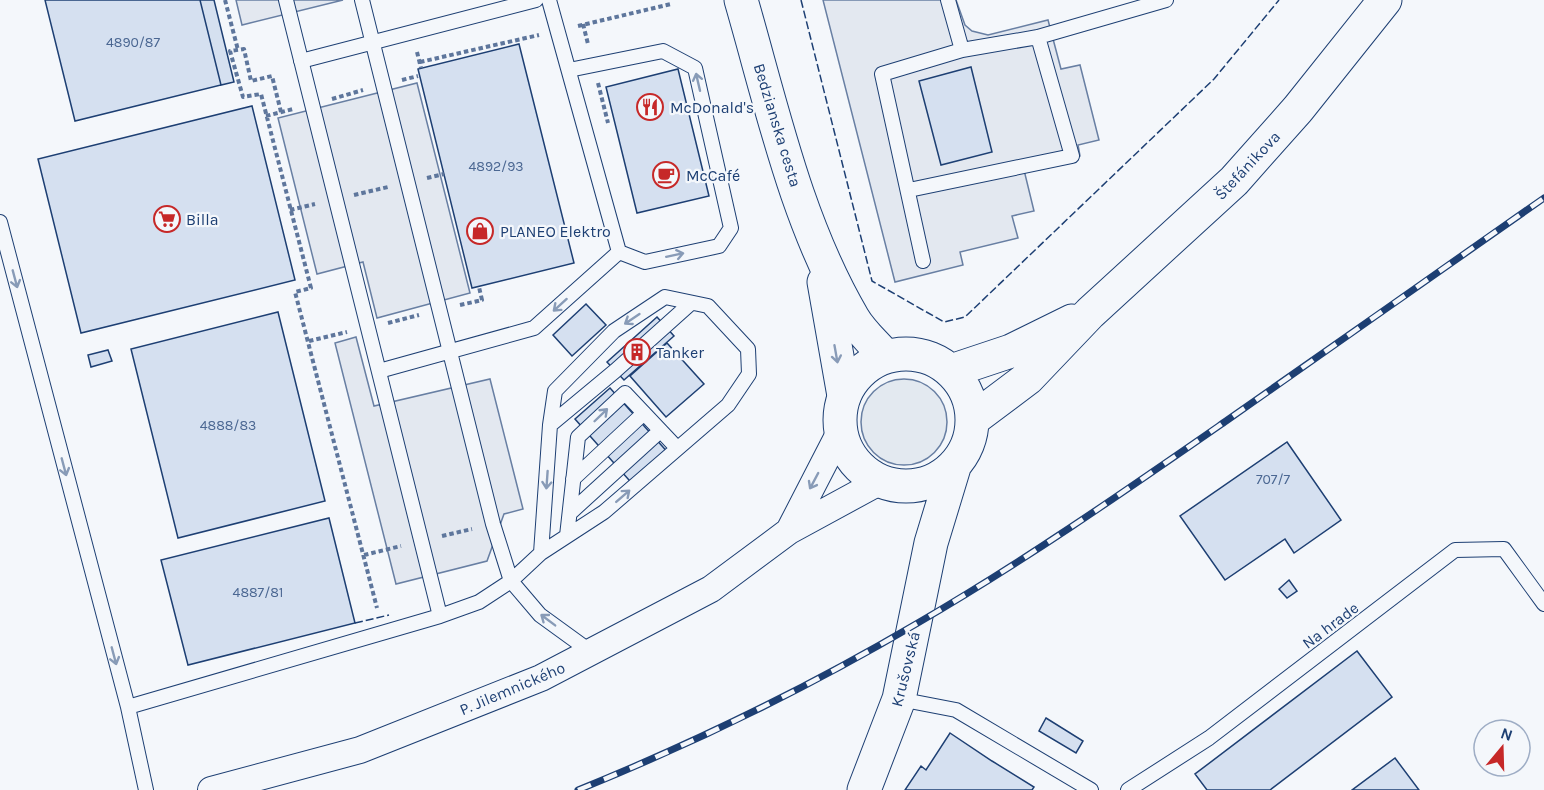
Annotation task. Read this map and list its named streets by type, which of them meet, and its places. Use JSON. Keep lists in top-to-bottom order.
{
  "streets": {
    "main road": ["Bedzianska cesta", "Štefánikova", "Krušovská"],
    "street": ["P. Jilemnického"],
    "lane": ["Na hrade"]
  },
  "crossings": [
    ["Bedzianska cesta", "Krušovská"],
    ["Bedzianska cesta", "P. Jilemnického"],
    ["Krušovská", "P. Jilemnického"]
  ],
  "places": {
    "restaurant": ["McDonald's"],
    "cafe": ["McCafé"],
    "supermarket": ["Billa"],
    "shop": ["PLANEO Elektro"],
    "building": ["Tanker"]
  },
  "house_numbers": [
    "4890/87",
    "4892/93",
    "4888/83",
    "707/7",
    "4887/81"
  ],
  "north": "top"
}
